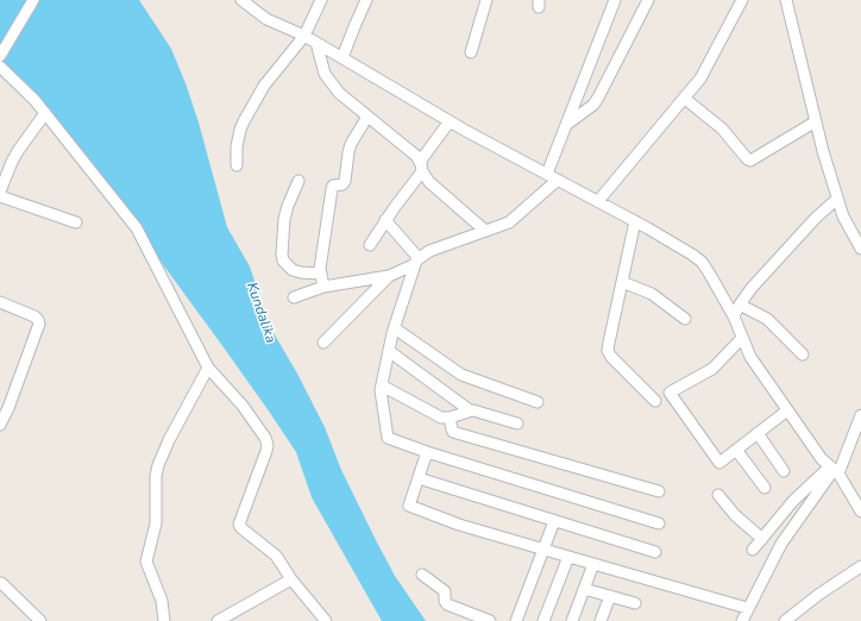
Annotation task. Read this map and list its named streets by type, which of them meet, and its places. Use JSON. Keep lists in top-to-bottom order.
{
  "water": ["Kundalika"]
}
